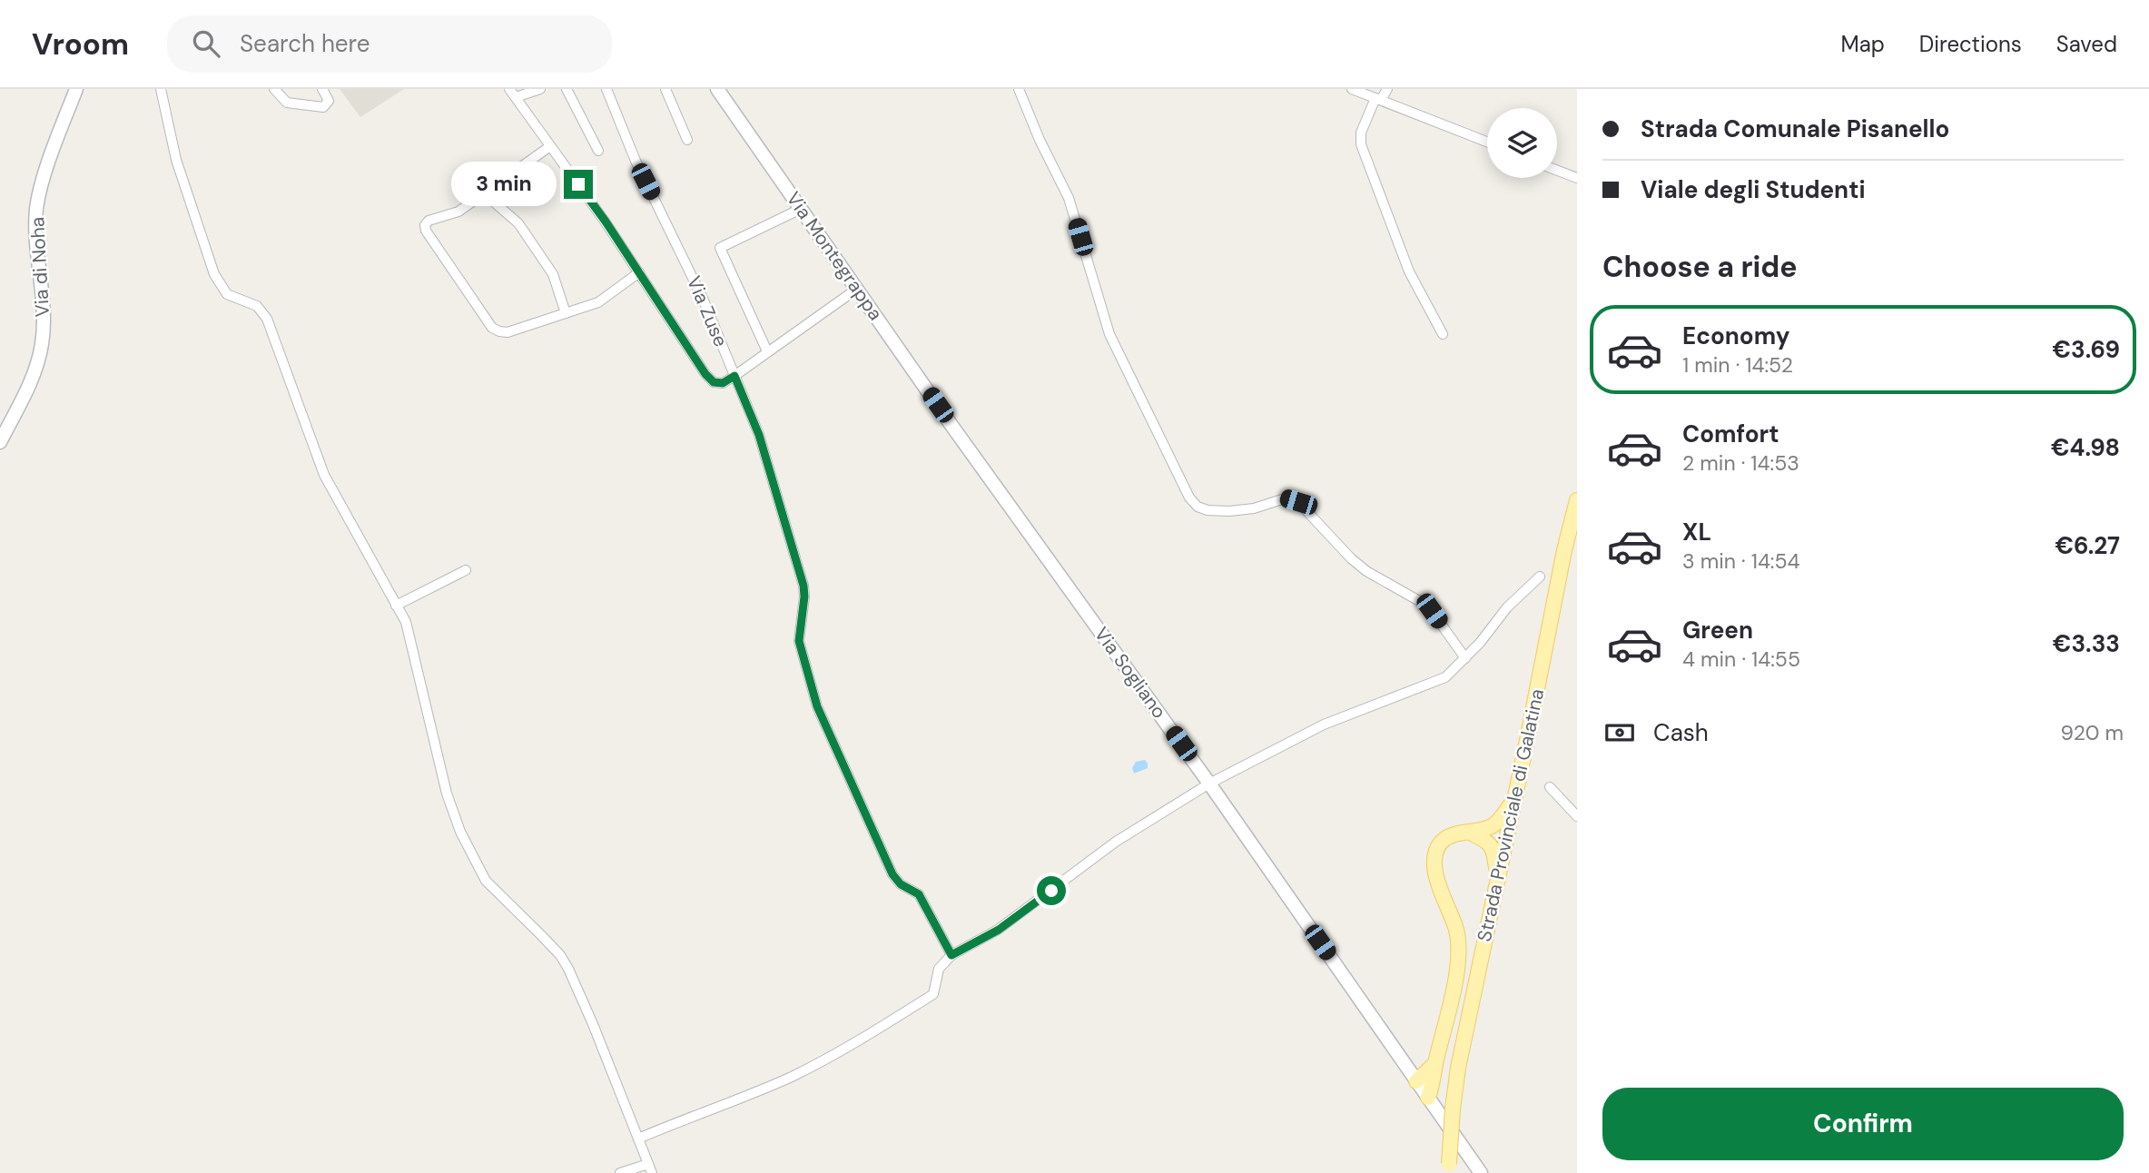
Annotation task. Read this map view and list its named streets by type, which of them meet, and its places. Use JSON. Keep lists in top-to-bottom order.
{
  "streets": {
    "main road": [
      "Via Montegrappa",
      "Via di Noha",
      "Via Sogliano",
      "Strada Provinciale di Galatina"
    ],
    "street": ["Via Zuse"]
  },
  "crossings": [
    ["Via Montegrappa", "Via Sogliano"]
  ],
  "page": {
    "header": "Vroom",
    "search": "Search here",
    "nav": ["Map", "Directions", "Saved"],
    "banner": ["Strada Comunale Pisanello", "Viale degli Studenti"],
    "bubble": "3 min",
    "heading": "Choose a ride",
    "list": [
      {
        "name": "Economy",
        "note": "1 min · 14:52",
        "value": "€3.69"
      },
      {
        "name": "Comfort",
        "note": "2 min · 14:53",
        "value": "€4.98"
      },
      {
        "name": "XL",
        "note": "3 min · 14:54",
        "value": "€6.27"
      },
      {
        "name": "Green",
        "note": "4 min · 14:55",
        "value": "€3.33"
      }
    ],
    "pay": ["Cash", "920 m"],
    "buttons": "Confirm"
  }
}
